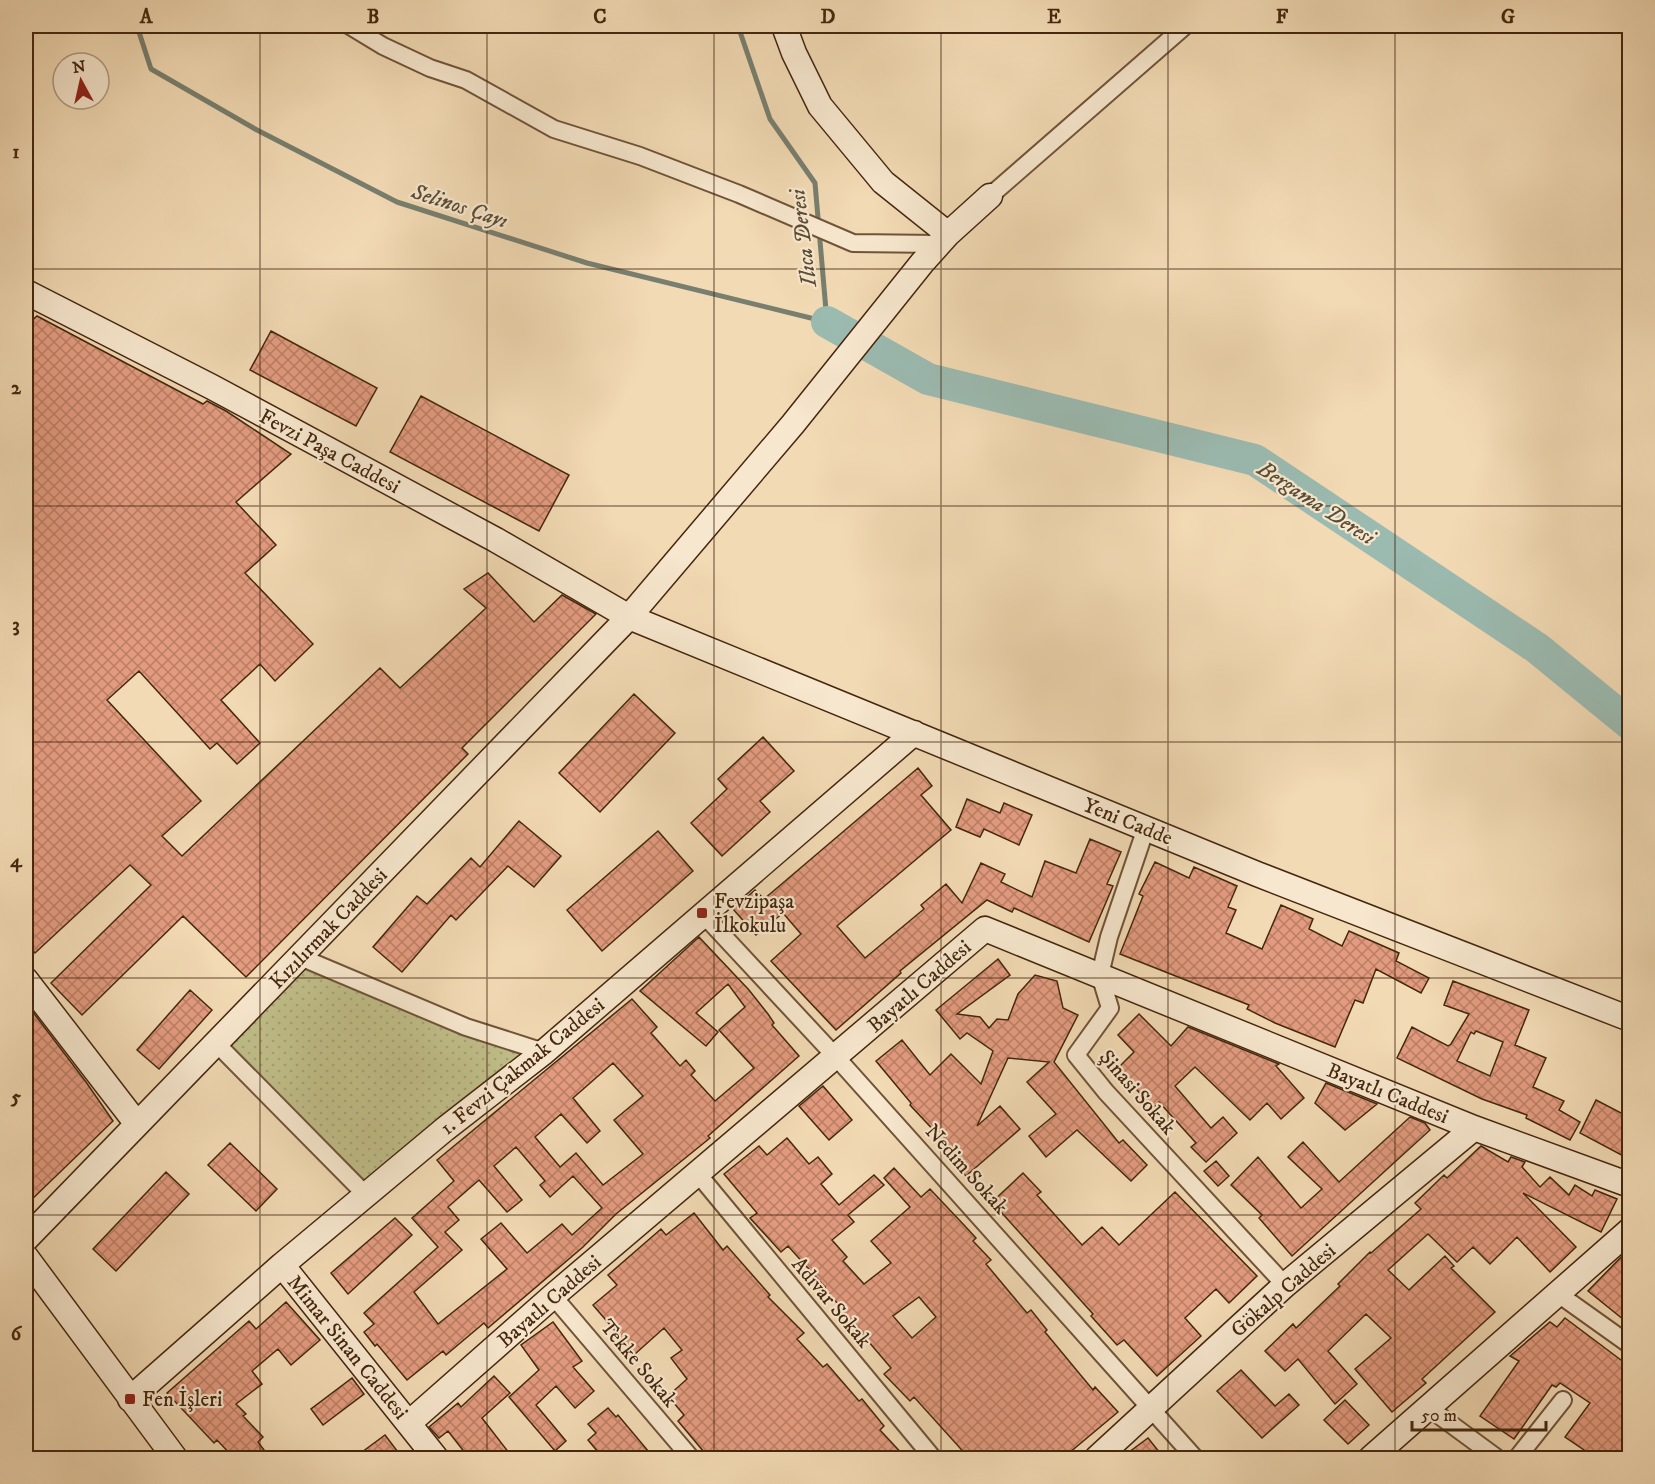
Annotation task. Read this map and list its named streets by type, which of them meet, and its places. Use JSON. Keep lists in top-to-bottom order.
{
  "streets": {
    "street": [
      "Fevzi Paşa Caddesi",
      "Yeni Cadde",
      "Kızılırmak Caddesi",
      "Bayatlı Caddesi",
      "1. Fevzi Çakmak Caddesi",
      "Şinasi Sokak",
      "Nedim Sokak",
      "Gökalp Caddesi",
      "Adıvar Sokak",
      "Mimar Sinan Caddesi",
      "Tekke Sokak"
    ]
  },
  "crossings": [
    ["Fevzi Paşa Caddesi", "Yeni Cadde"],
    ["Fevzi Paşa Caddesi", "Kızılırmak Caddesi"],
    ["Yeni Cadde", "Kızılırmak Caddesi"],
    ["Yeni Cadde", "1. Fevzi Çakmak Caddesi"],
    ["Bayatlı Caddesi", "Şinasi Sokak"],
    ["Bayatlı Caddesi", "Nedim Sokak"],
    ["Bayatlı Caddesi", "Gökalp Caddesi"],
    ["Bayatlı Caddesi", "Adıvar Sokak"],
    ["Bayatlı Caddesi", "Mimar Sinan Caddesi"],
    ["Bayatlı Caddesi", "Tekke Sokak"],
    ["1. Fevzi Çakmak Caddesi", "Nedim Sokak"],
    ["1. Fevzi Çakmak Caddesi", "Mimar Sinan Caddesi"],
    ["Şinasi Sokak", "Gökalp Caddesi"],
    ["Nedim Sokak", "Gökalp Caddesi"]
  ],
  "water": ["Selinos Çayı", "Ilıca Deresi", "Bergama Deresi"],
  "places": {
    "transit": ["Fevzipaşa İlkokulu", "Fen İşleri"]
  },
  "scale_bar": "50 m",
  "north": "top",
  "grid": {
    "columns": [
      "A",
      "B",
      "C",
      "D",
      "E",
      "F",
      "G"
    ],
    "rows": [
      "1",
      "2",
      "3",
      "4",
      "5",
      "6"
    ]
  }
}
